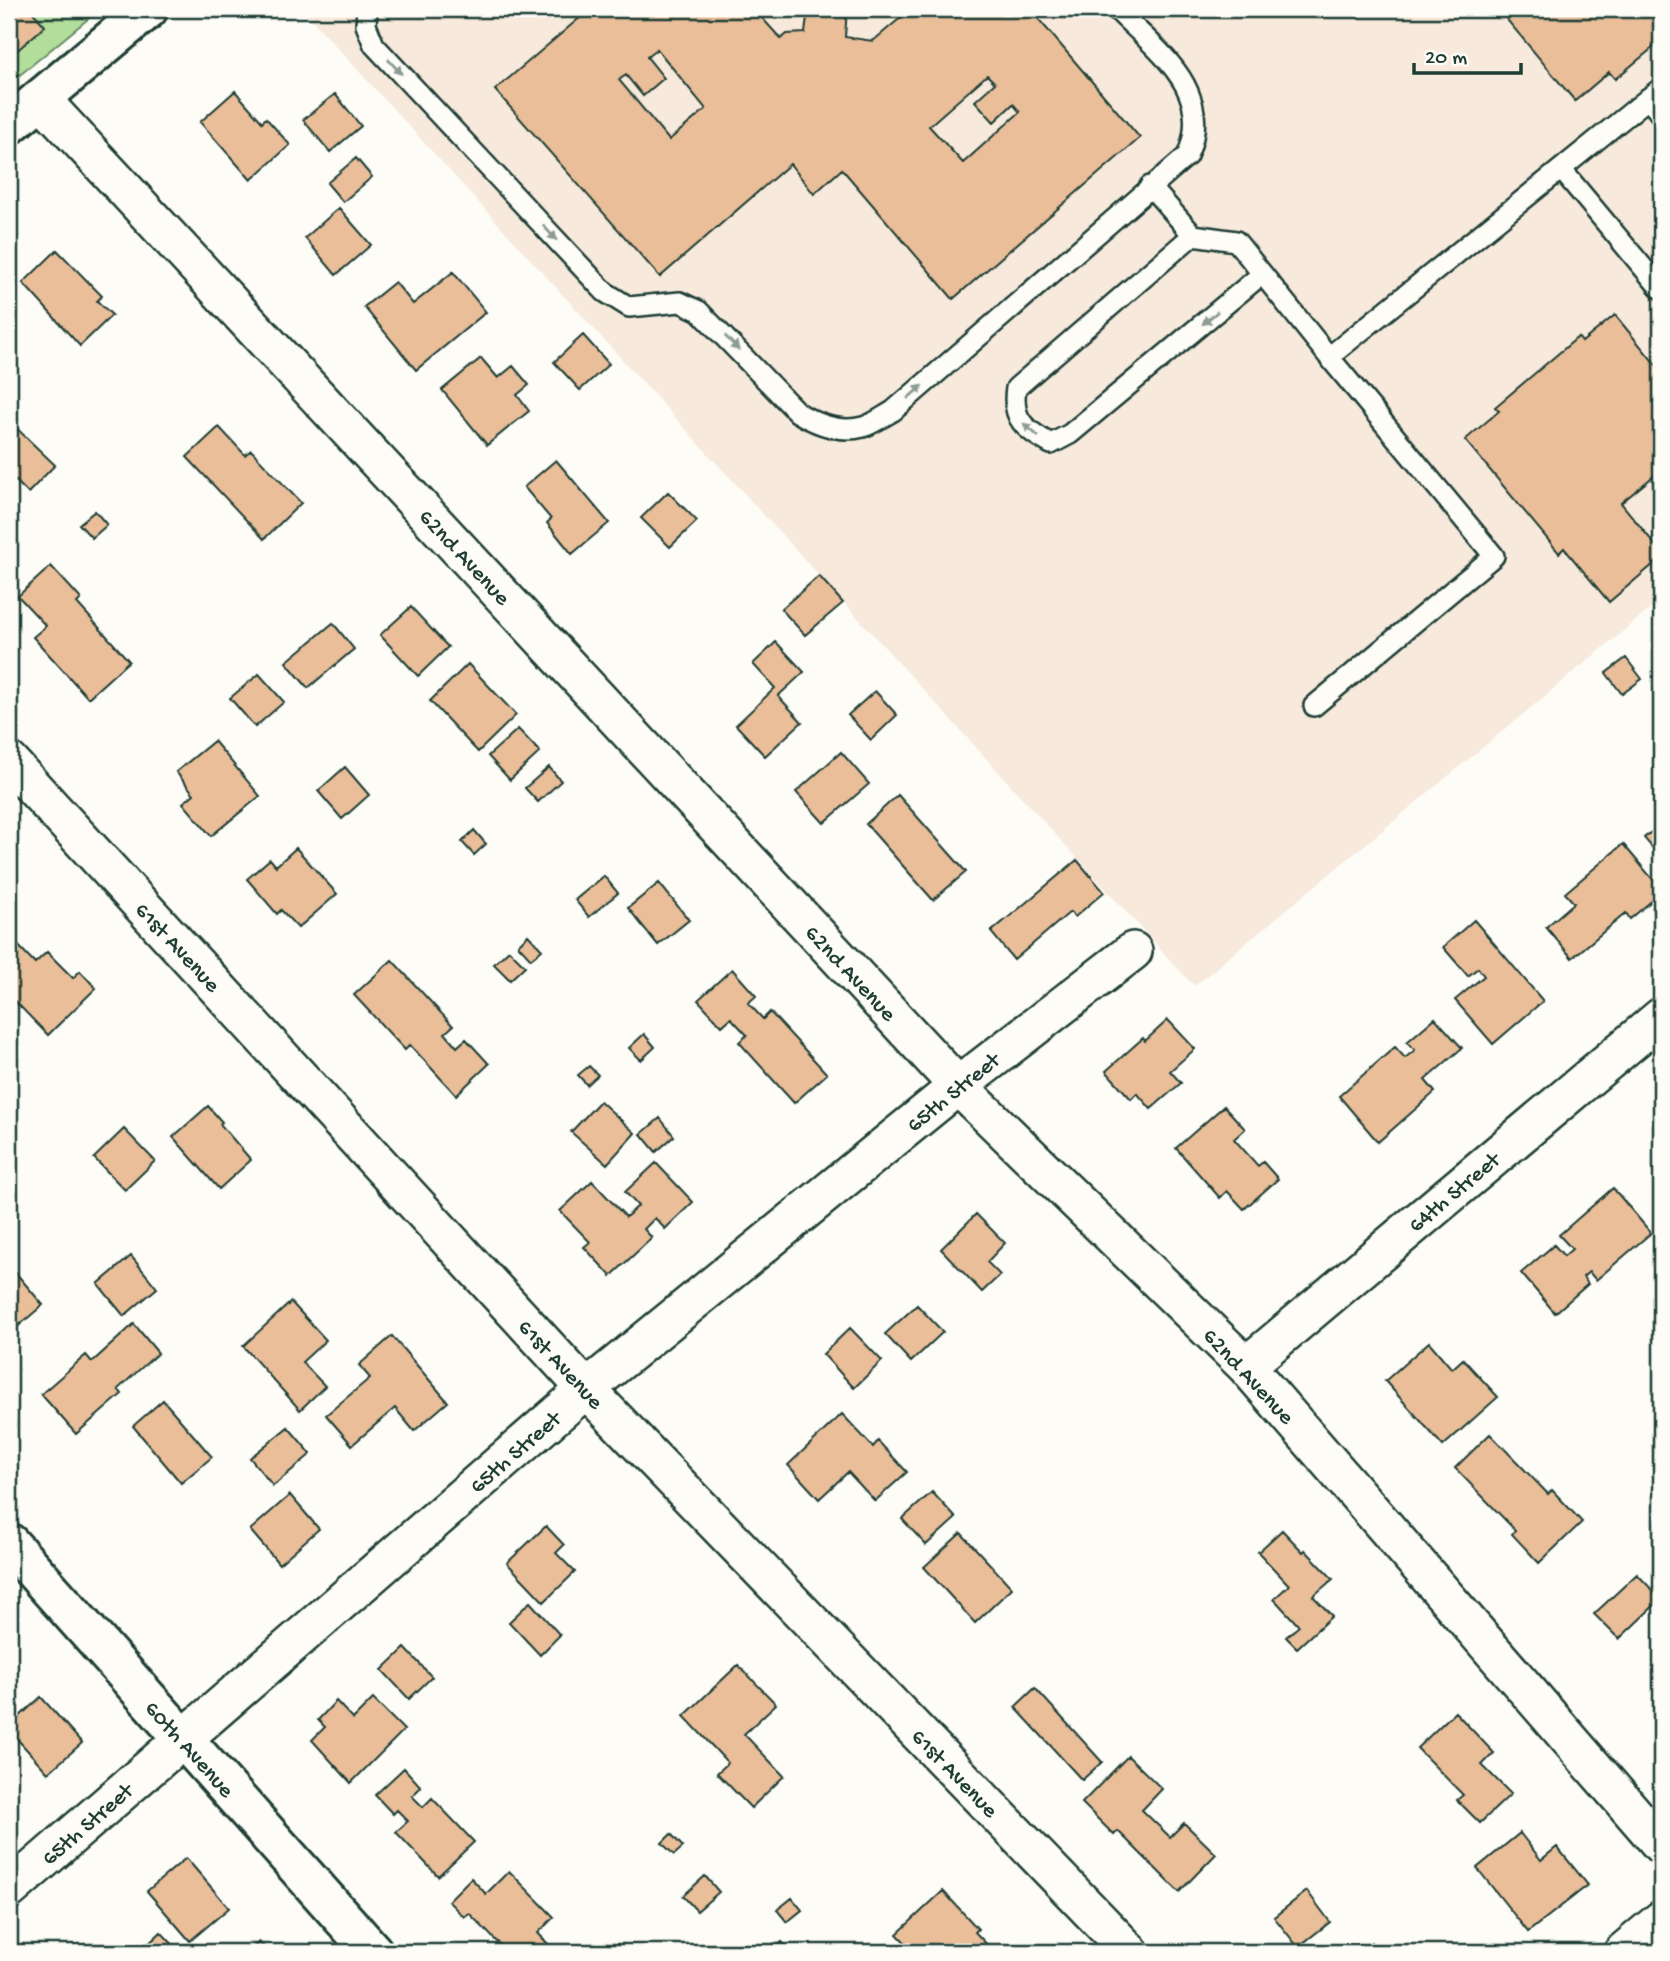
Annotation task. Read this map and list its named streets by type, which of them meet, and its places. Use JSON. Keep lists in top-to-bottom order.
{
  "streets": {
    "street": [
      "62nd Avenue",
      "61st Avenue",
      "65th Street",
      "64th Street",
      "60th Avenue"
    ]
  },
  "crossings": [
    ["62nd Avenue", "65th Street"],
    ["62nd Avenue", "64th Street"],
    ["61st Avenue", "65th Street"],
    ["65th Street", "60th Avenue"]
  ],
  "scale_bar": "20 m"
}
